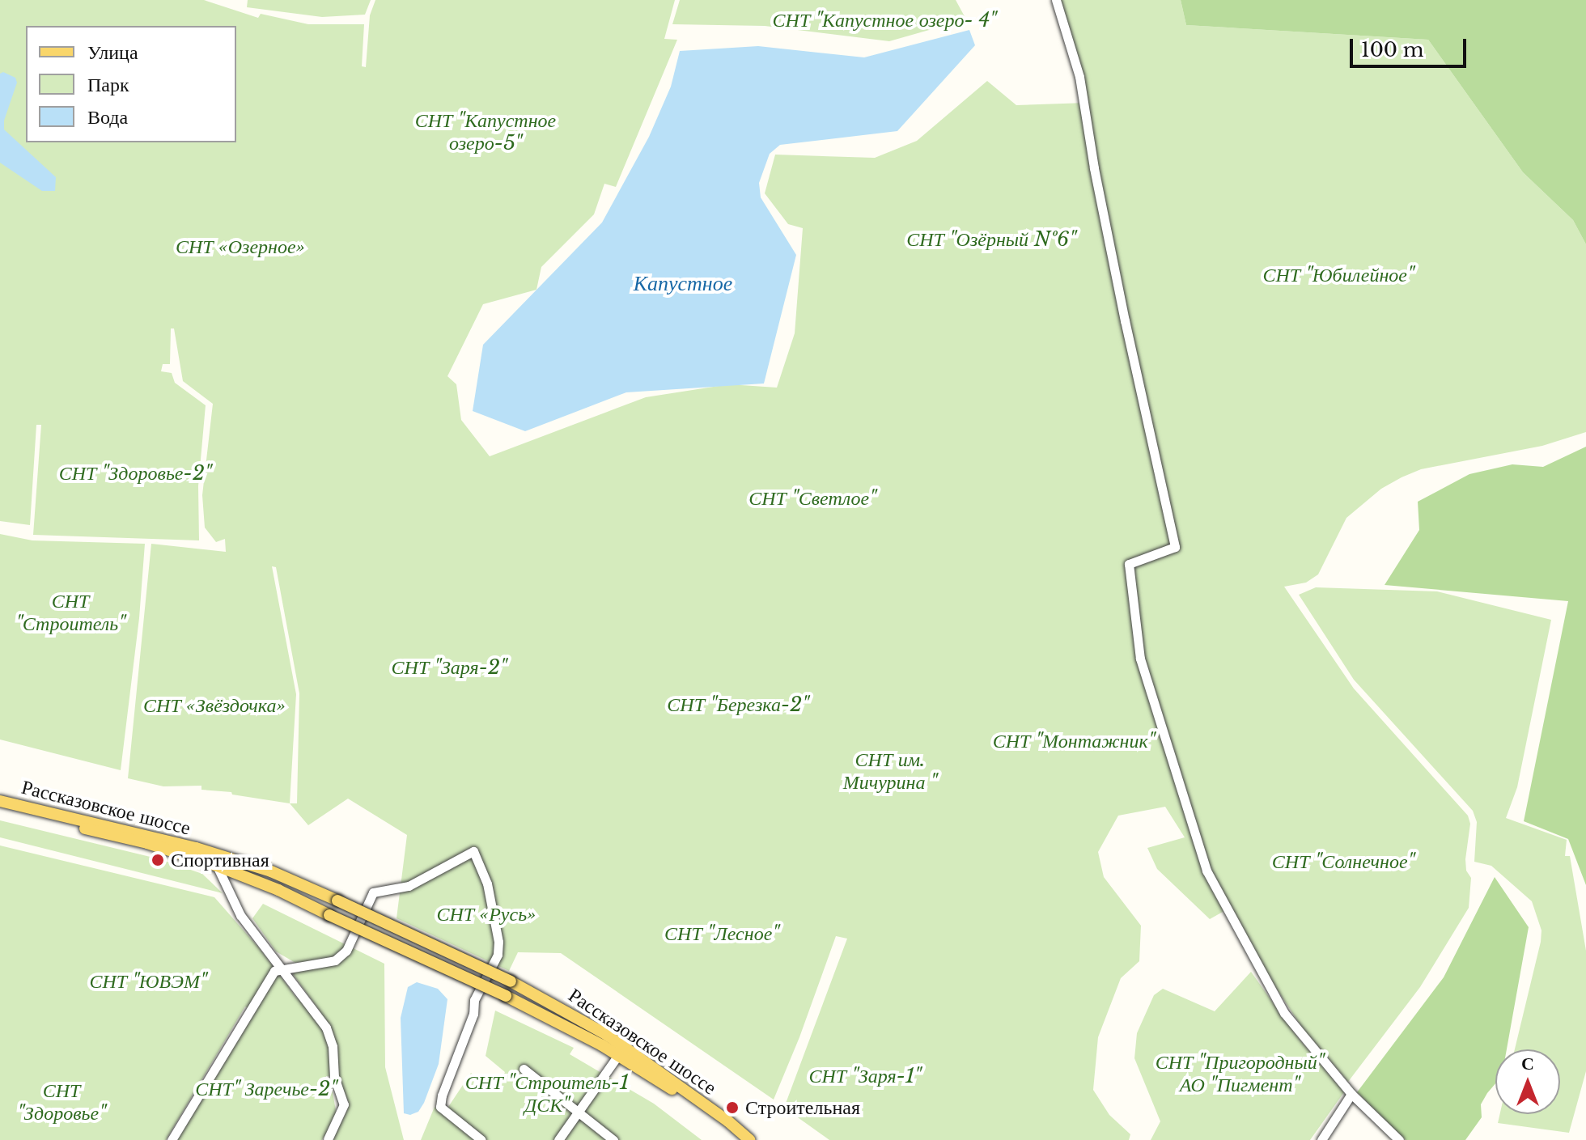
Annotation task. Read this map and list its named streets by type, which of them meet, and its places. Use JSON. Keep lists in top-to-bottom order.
{
  "streets": {
    "main road": ["Рассказовское шоссе"]
  },
  "water": ["Капустное"],
  "parks": [
    "СНТ \"Капустное озеро- 4\"",
    "СНТ \"Капустное озеро-5\"",
    "СНТ \"Озёрный №6\"",
    "СНТ «Озерное»",
    "СНТ \"Юбилейное\"",
    "СНТ \"Здоровье-2\"",
    "СНТ \"Светлое\"",
    "СНТ \"Строитель\"",
    "СНТ \"Заря-2\"",
    "СНТ \"Березка-2\"",
    "СНТ «Звёздочка»",
    "СНТ \"Монтажник\"",
    "СНТ им. Мичурина \"",
    "СНТ \"Солнечное\"",
    "СНТ «Русь»",
    "СНТ \"Лесное\"",
    "СНТ \"ЮВЭМ\"",
    "СНТ \"Пригородный\" АО \"Пигмент\"",
    "СНТ \"Заря-1\"",
    "СНТ \"Строитель-1 ДСК\"",
    "СНТ\" Заречье-2\"",
    "СНТ \"Здоровье\""
  ],
  "places": ["Спортивная", "Строительная"],
  "legend": ["Улица", "Парк", "Вода"],
  "scale_bar": "100 m",
  "north": "top"
}
